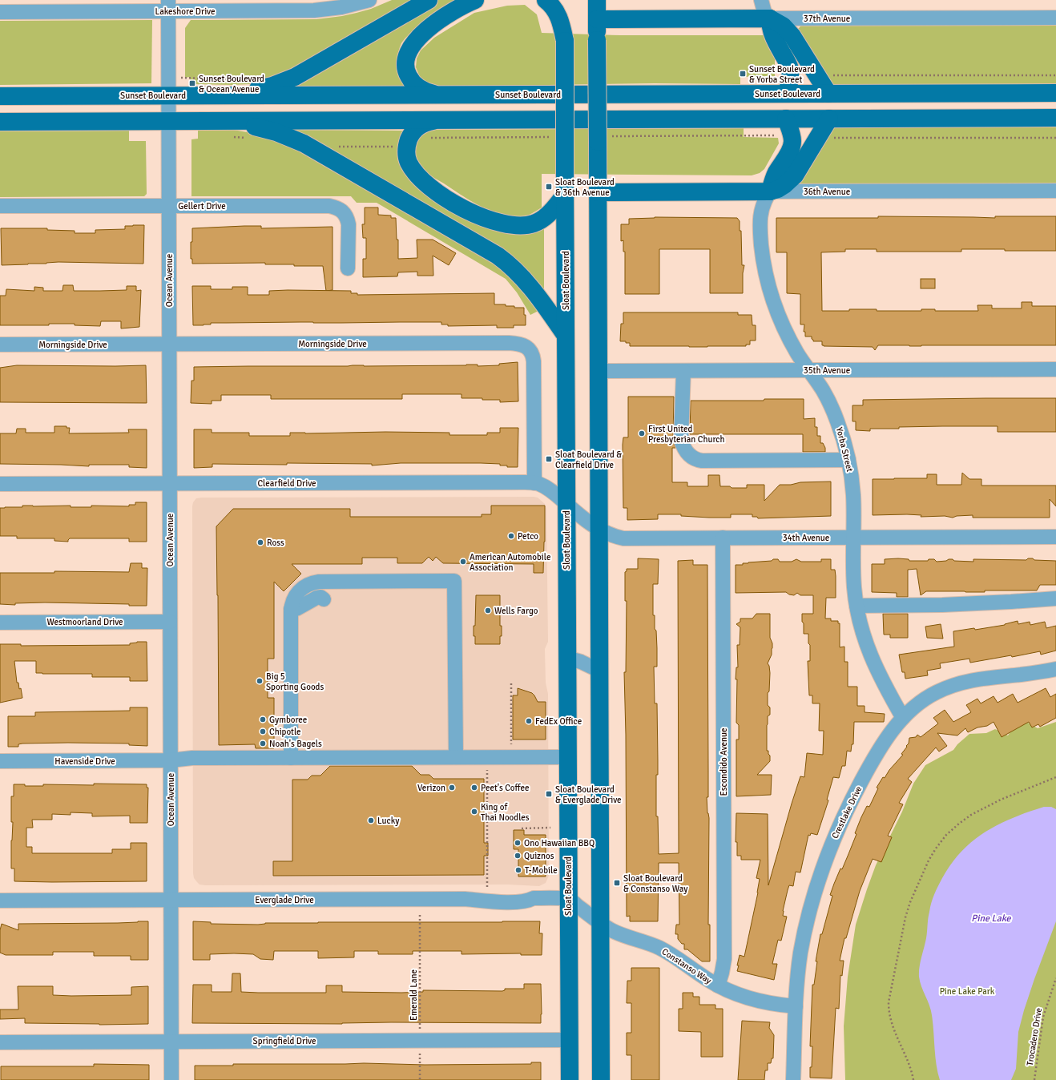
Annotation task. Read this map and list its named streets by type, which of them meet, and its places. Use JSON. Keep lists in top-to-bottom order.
{
  "streets": {
    "main road": [
      "37th Avenue",
      "Sunset Boulevard",
      "36th Avenue",
      "Sloat Boulevard"
    ],
    "street": [
      "Lakeshore Drive",
      "Gellert Drive",
      "Ocean Avenue",
      "Morningside Drive",
      "35th Avenue",
      "Yorba Street",
      "Clearfield Drive",
      "34th Avenue",
      "Westmoorland Drive",
      "Havenside Drive",
      "Escondido Avenue",
      "Crestlake Drive",
      "Everglade Drive",
      "Constanso Way",
      "Springfield Drive"
    ],
    "path": ["Emerald Lane", "Trocadero Drive"]
  },
  "crossings": [
    ["Lakeshore Drive", "Ocean Avenue"],
    ["Sunset Boulevard", "Ocean Avenue"],
    ["36th Avenue", "Yorba Street"],
    ["Gellert Drive", "Ocean Avenue"],
    ["Ocean Avenue", "Morningside Drive"],
    ["Ocean Avenue", "Clearfield Drive"],
    ["Ocean Avenue", "Westmoorland Drive"],
    ["Ocean Avenue", "Havenside Drive"],
    ["Ocean Avenue", "Everglade Drive"],
    ["Ocean Avenue", "Springfield Drive"],
    ["Sloat Boulevard", "Clearfield Drive"],
    ["Sloat Boulevard", "34th Avenue"],
    ["Sloat Boulevard", "Havenside Drive"],
    ["Sloat Boulevard", "Everglade Drive"],
    ["Sloat Boulevard", "Constanso Way"],
    ["Sloat Boulevard", "Springfield Drive"],
    ["Morningside Drive", "Clearfield Drive"],
    ["35th Avenue", "Yorba Street"],
    ["Yorba Street", "34th Avenue"],
    ["Yorba Street", "Crestlake Drive"],
    ["Clearfield Drive", "34th Avenue"],
    ["34th Avenue", "Escondido Avenue"],
    ["Escondido Avenue", "Constanso Way"],
    ["Crestlake Drive", "Constanso Way"],
    ["Everglade Drive", "Constanso Way"],
    ["Emerald Lane", "Springfield Drive"]
  ],
  "water": ["Pine Lake"],
  "parks": ["Pine Lake Park"],
  "places": {
    "transit": [
      "Sunset Boulevard & Yorba Street",
      "Sunset Boulevard & Ocean Avenue",
      "Sloat Boulevard & 36th Avenue",
      "Sloat Boulevard & Clearfield Drive",
      "Sloat Boulevard & Everglade Drive",
      "Sloat Boulevard & Constanso Way"
    ],
    "other": [
      "First United Presbyterian Church",
      "Petco",
      "Ross",
      "American Automobile Association",
      "Wells Fargo",
      "Big 5 Sporting Goods",
      "Gymboree",
      "FedEx Office",
      "Chipotle",
      "Noah's Bagels",
      "Verizon",
      "Peet's Coffee",
      "King of Thai Noodles",
      "Lucky",
      "Ono Hawaiian BBQ",
      "Quiznos",
      "T-Mobile"
    ]
  }
}
